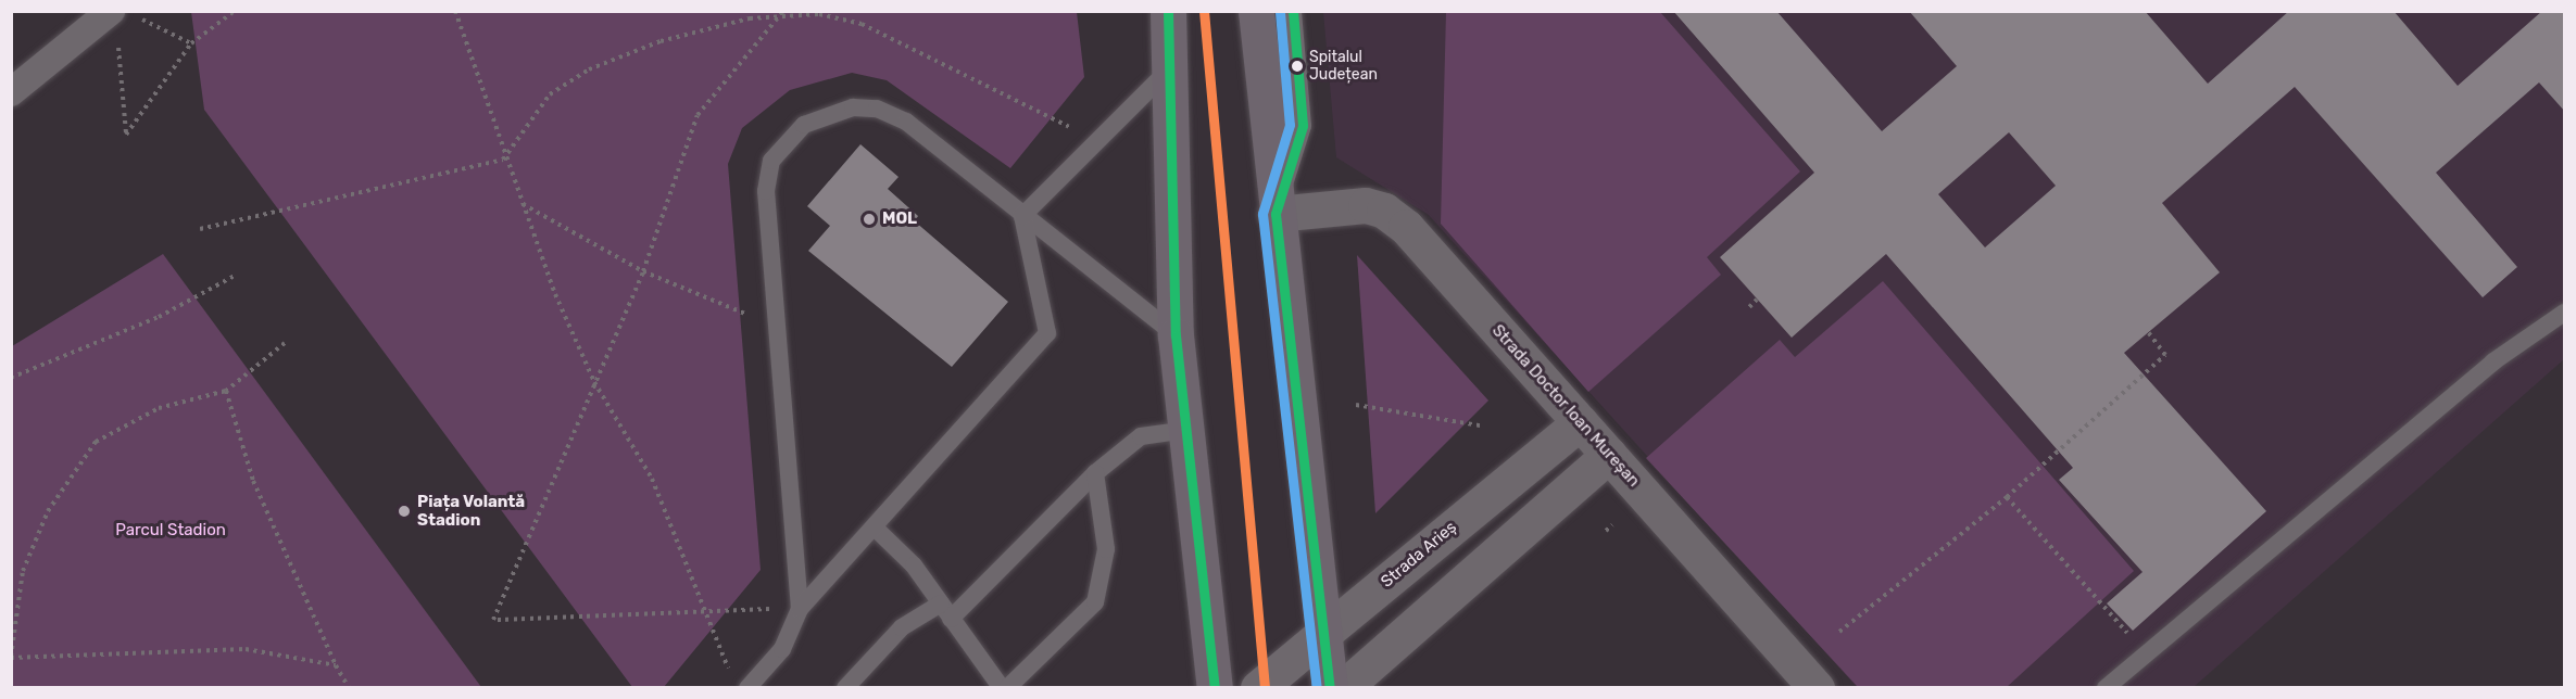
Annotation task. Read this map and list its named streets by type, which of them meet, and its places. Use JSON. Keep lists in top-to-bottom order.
{
  "streets": {
    "street": ["Strada Doctor Ioan Mureșan", "Strada Arieș"]
  },
  "crossings": [
    ["Strada Doctor Ioan Mureșan", "Strada Arieș"]
  ],
  "parks": ["Parcul Stadion"],
  "places": ["Spitalul Județean", "MOL", "Piața Volantă Stadion"]
}
